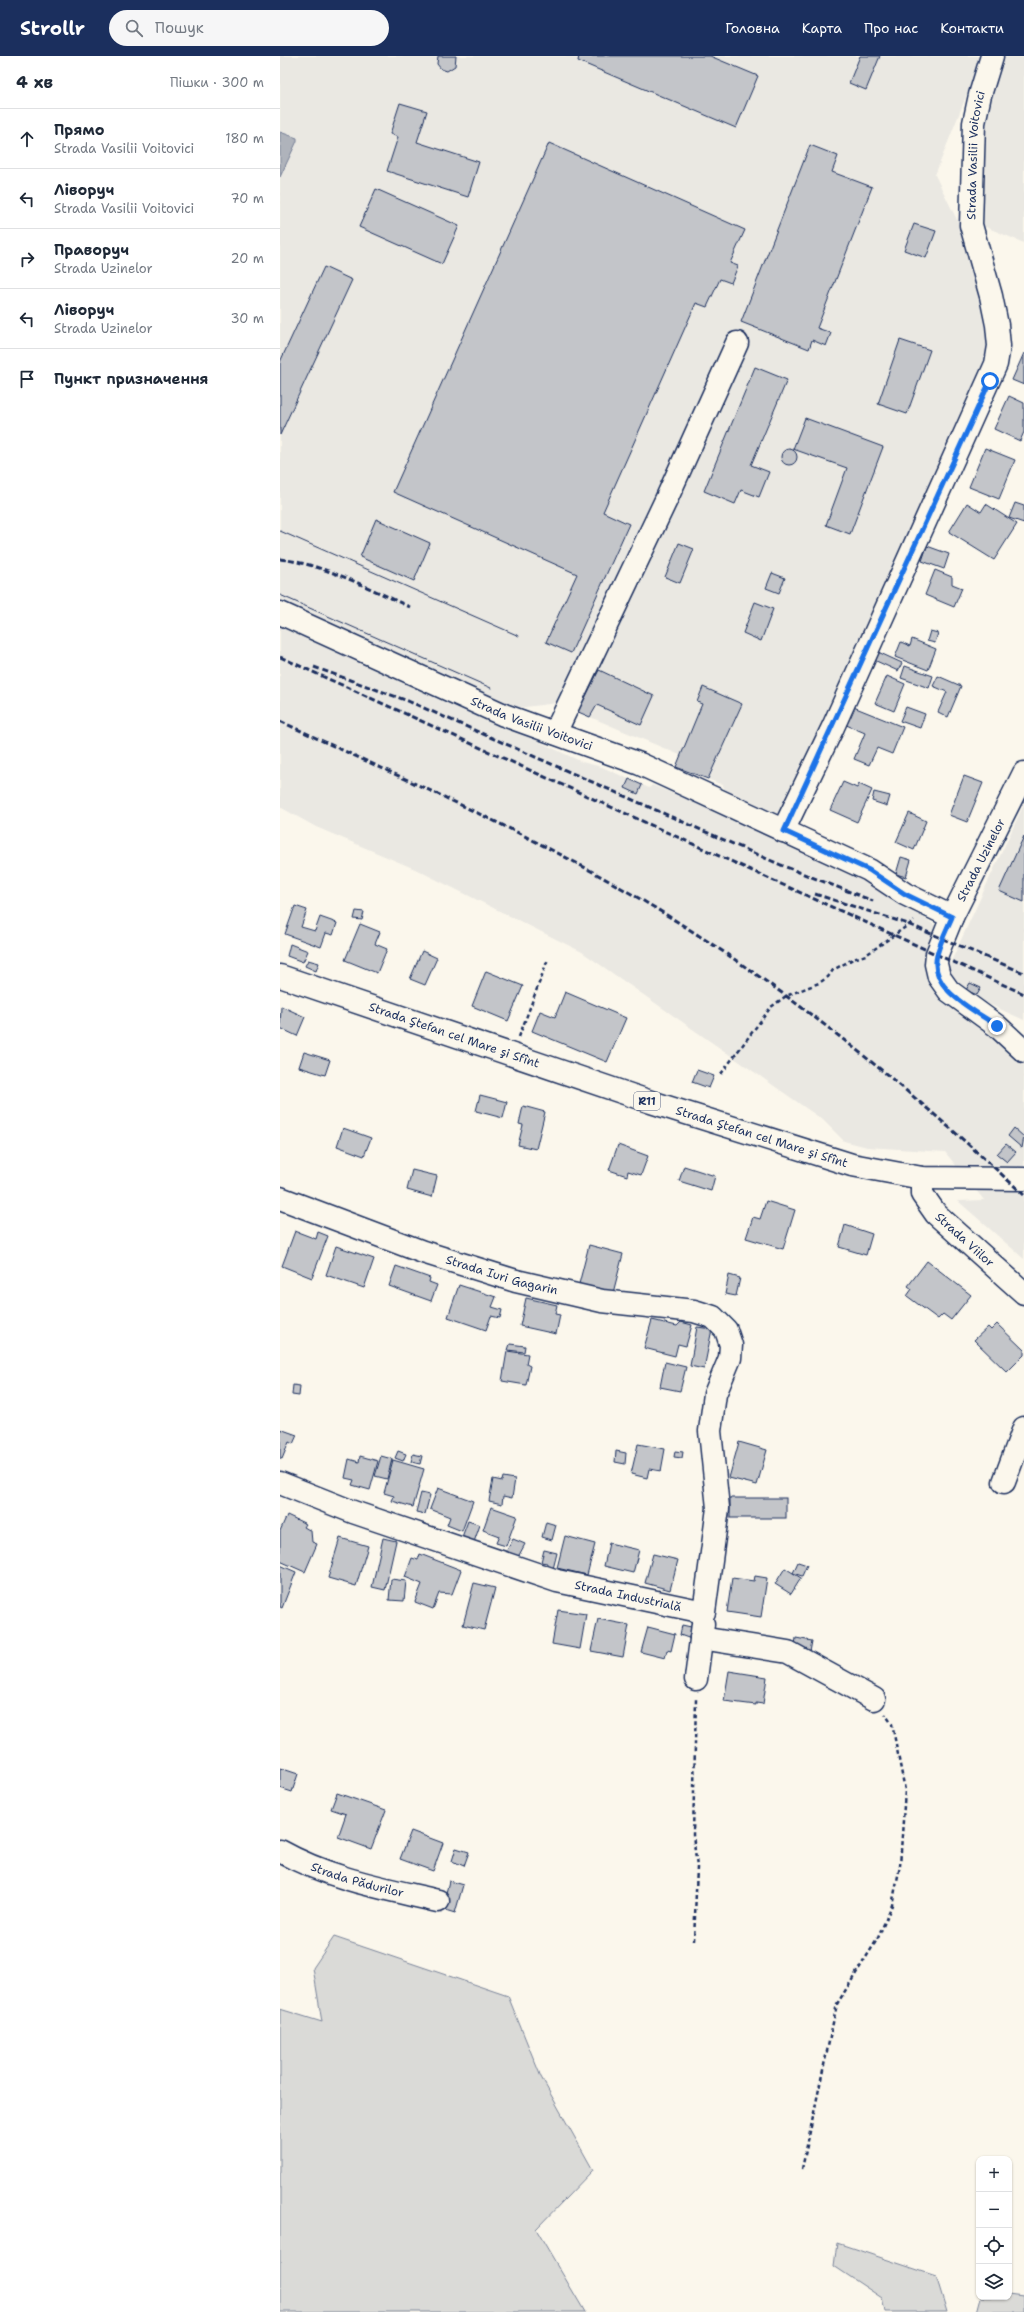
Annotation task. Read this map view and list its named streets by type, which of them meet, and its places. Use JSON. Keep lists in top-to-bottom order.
{
  "streets": {
    "street": [
      "Strada Vasilii Voitovici",
      "Strada Uzinelor",
      "Strada Ştefan cel Mare şi Sfînt",
      "R11",
      "Strada Viilor",
      "Strada Iuri Gagarin",
      "Strada Industrială",
      "Strada Pădurilor"
    ]
  },
  "crossings": [
    ["Strada Vasilii Voitovici", "Strada Uzinelor"],
    ["Strada Ştefan cel Mare şi Sfînt", "Strada Viilor"],
    ["Strada Iuri Gagarin", "Strada Industrială"]
  ],
  "page": {
    "header": "Strollr",
    "search": "Пошук",
    "nav": [
      "Головна",
      "Карта",
      "Про нас",
      "Контакти"
    ],
    "heading": ["4 хв", "Пішки · 300 m"],
    "list": [
      ["Прямо", "Strada Vasilii Voitovici", "180 m"],
      ["Ліворуч", "Strada Vasilii Voitovici", "70 m"],
      ["Праворуч", "Strada Uzinelor", "20 m"],
      ["Ліворуч", "Strada Uzinelor", "30 m"],
      "Пункт призначення"
    ],
    "map_buttons": ["+", "−"]
  }
}
